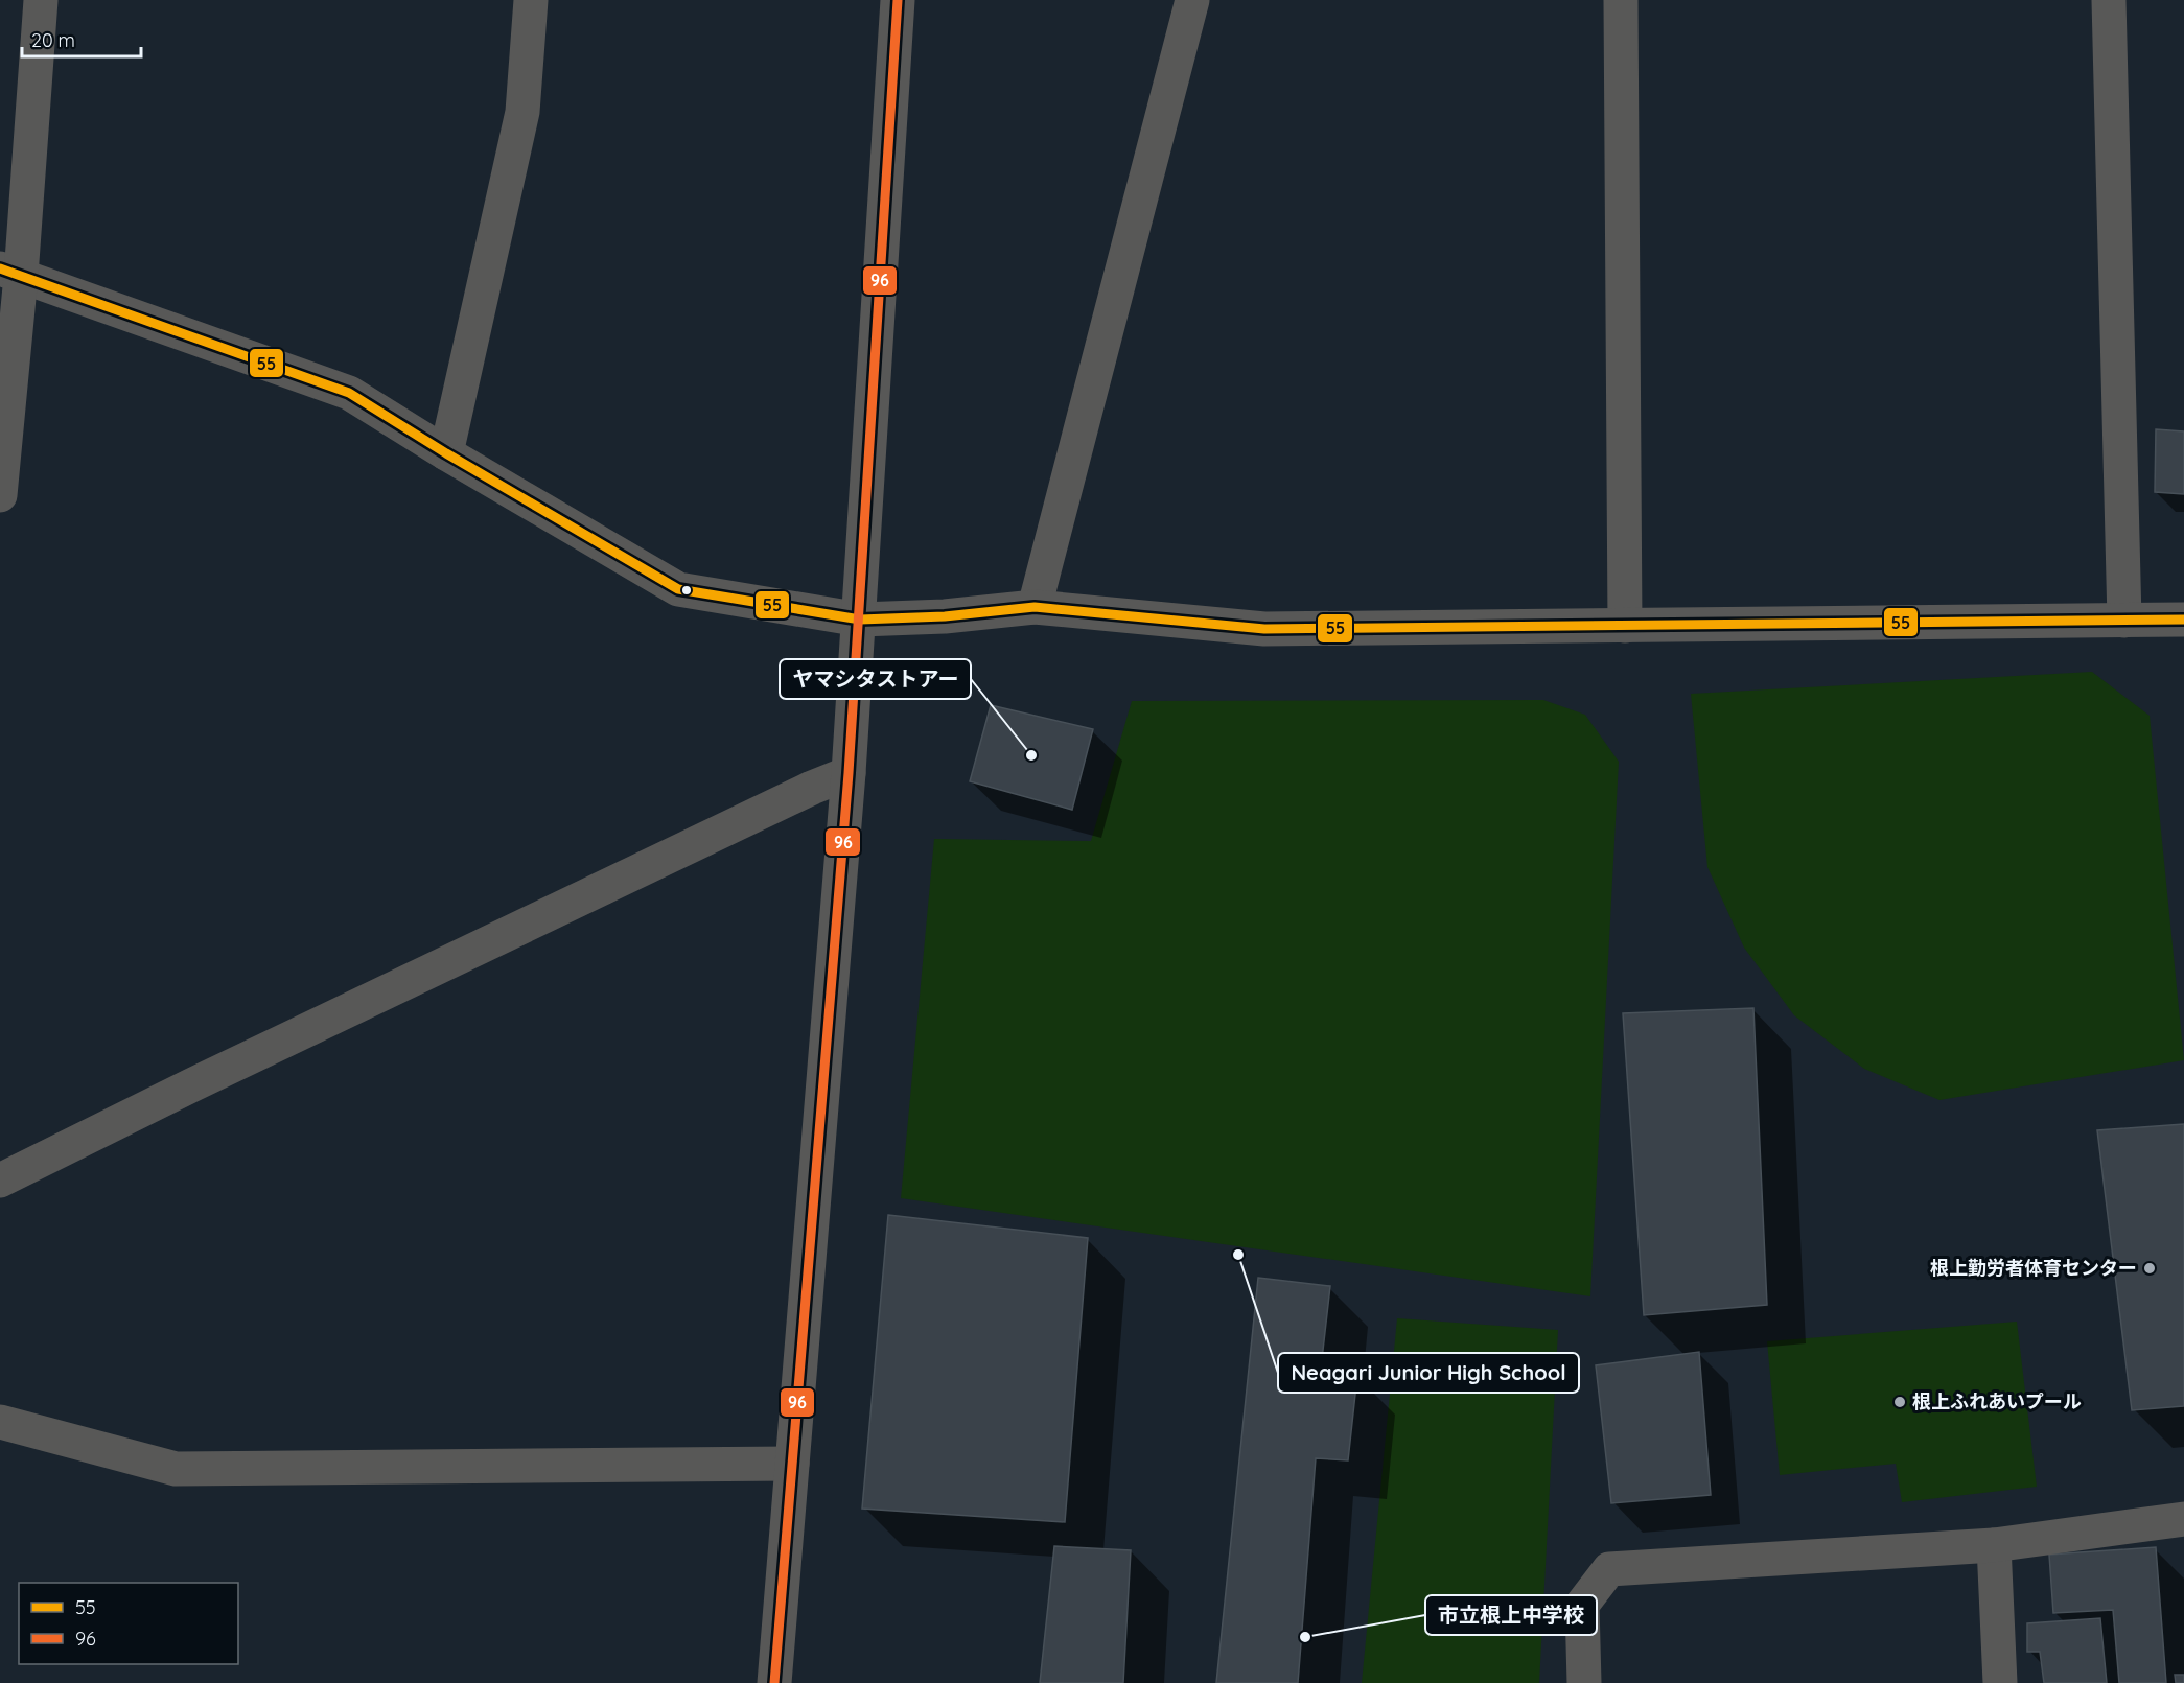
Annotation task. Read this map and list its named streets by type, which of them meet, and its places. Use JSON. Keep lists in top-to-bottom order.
{
  "places": [
    "ヤマシタストアー",
    "Neagari Junior High School",
    "根上勤労者体育センター",
    "根上ふれあいプール",
    "市立根上中学校"
  ],
  "lines": ["transit line 96", "transit line 55"],
  "legend": ["55", "96"],
  "scale_bar": "20 m"
}
